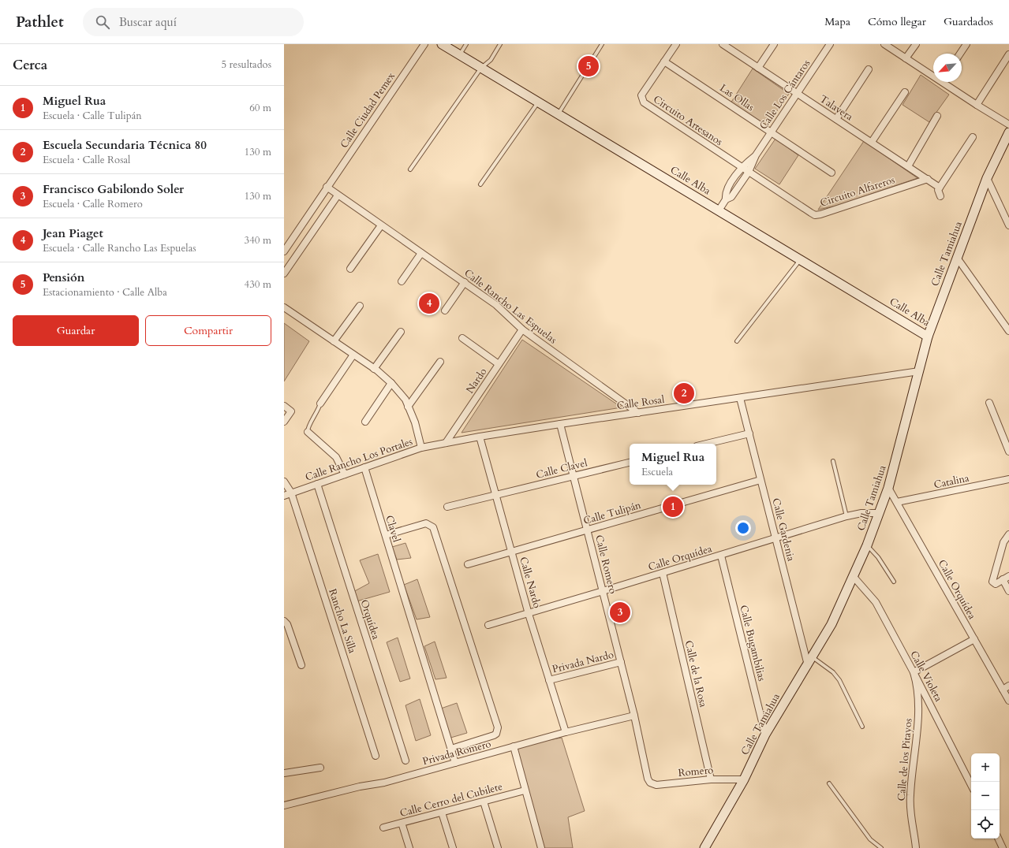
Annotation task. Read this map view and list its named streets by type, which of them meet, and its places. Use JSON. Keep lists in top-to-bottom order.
{
  "streets": {
    "street": [
      "Calle Los Cántaros",
      "Las Ollas",
      "Talavera",
      "Calle Ciudad Pemex",
      "Circuito Artesanos",
      "Calle Alba",
      "Circuito Alfareros",
      "Calle Tamiahua",
      "Calle Rancho Las Espuelas",
      "Nardo",
      "Calle Rosal",
      "Calle Rancho Los Portales",
      "Calle Clavel",
      "Catalina",
      "Calle Tulipán",
      "Clavel",
      "Calle Gardenia",
      "Calle Orquídea",
      "Calle Romero",
      "Calle Nardo",
      "Orquídea",
      "Rancho La Silla",
      "Calle Bugambilias",
      "Privada Nardo",
      "Calle de la Rosa",
      "Calle Violeta",
      "Privada Romero",
      "Calle de los Pitayos",
      "Romero",
      "Calle Cerro del Cubilete"
    ]
  },
  "crossings": [
    ["Calle Los Cántaros", "Las Ollas"],
    ["Calle Los Cántaros", "Talavera"],
    ["Calle Los Cántaros", "Circuito Artesanos"],
    ["Calle Los Cántaros", "Calle Alba"],
    ["Calle Los Cántaros", "Circuito Alfareros"],
    ["Las Ollas", "Circuito Artesanos"],
    ["Talavera", "Circuito Alfareros"],
    ["Circuito Artesanos", "Circuito Alfareros"],
    ["Calle Alba", "Calle Tamiahua"],
    ["Calle Tamiahua", "Calle Rosal"],
    ["Calle Tamiahua", "Calle Gardenia"],
    ["Calle Tamiahua", "Calle Orquídea"],
    ["Calle Tamiahua", "Calle Bugambilias"],
    ["Calle Tamiahua", "Calle Violeta"],
    ["Calle Tamiahua", "Romero"],
    ["Calle Rancho Las Espuelas", "Nardo"],
    ["Calle Rancho Las Espuelas", "Calle Rosal"],
    ["Nardo", "Calle Rosal"],
    ["Calle Rosal", "Calle Rancho Los Portales"],
    ["Calle Rosal", "Calle Gardenia"],
    ["Calle Rosal", "Calle Romero"],
    ["Calle Rosal", "Calle Nardo"],
    ["Calle Rancho Los Portales", "Clavel"],
    ["Calle Rancho Los Portales", "Orquídea"],
    ["Calle Rancho Los Portales", "Rancho La Silla"],
    ["Calle Clavel", "Calle Romero"],
    ["Calle Clavel", "Calle Nardo"],
    ["Catalina", "Calle Orquídea"],
    ["Calle Tulipán", "Calle Gardenia"],
    ["Calle Tulipán", "Calle Romero"],
    ["Calle Tulipán", "Calle Nardo"],
    ["Clavel", "Privada Romero"],
    ["Calle Gardenia", "Calle Orquídea"],
    ["Calle Orquídea", "Calle Romero"],
    ["Calle Orquídea", "Calle Nardo"],
    ["Calle Orquídea", "Calle Bugambilias"],
    ["Calle Orquídea", "Calle de la Rosa"],
    ["Calle Romero", "Privada Nardo"],
    ["Calle Romero", "Privada Romero"],
    ["Calle Romero", "Romero"],
    ["Calle Nardo", "Privada Nardo"],
    ["Calle Nardo", "Privada Romero"],
    ["Calle de la Rosa", "Romero"],
    ["Calle Violeta", "Calle de los Pitayos"]
  ],
  "north": "bottom left",
  "page": {
    "header": "Pathlet",
    "search": "Buscar aquí",
    "nav": ["Mapa", "Cómo llegar", "Guardados"],
    "heading": ["Cerca", "5 resultados"],
    "pins": [
      "5",
      "4",
      "2",
      "1",
      "3"
    ],
    "list": [
      {
        "mark": "1",
        "name": "Miguel Rua",
        "note": "Escuela · Calle Tulipán",
        "value": "60 m"
      },
      {
        "mark": "2",
        "name": "Escuela Secundaria Técnica 80",
        "note": "Escuela · Calle Rosal",
        "value": "130 m"
      },
      {
        "mark": "3",
        "name": "Francisco Gabilondo Soler",
        "note": "Escuela · Calle Romero",
        "value": "130 m"
      },
      {
        "mark": "4",
        "name": "Jean Piaget",
        "note": "Escuela · Calle Rancho Las Espuelas",
        "value": "340 m"
      },
      {
        "mark": "5",
        "name": "Pensión",
        "note": "Estacionamiento · Calle Alba",
        "value": "430 m"
      }
    ],
    "buttons": ["Guardar", "Compartir"],
    "popup": ["Miguel Rua", "Escuela"],
    "map_buttons": ["+", "−"]
  }
}
